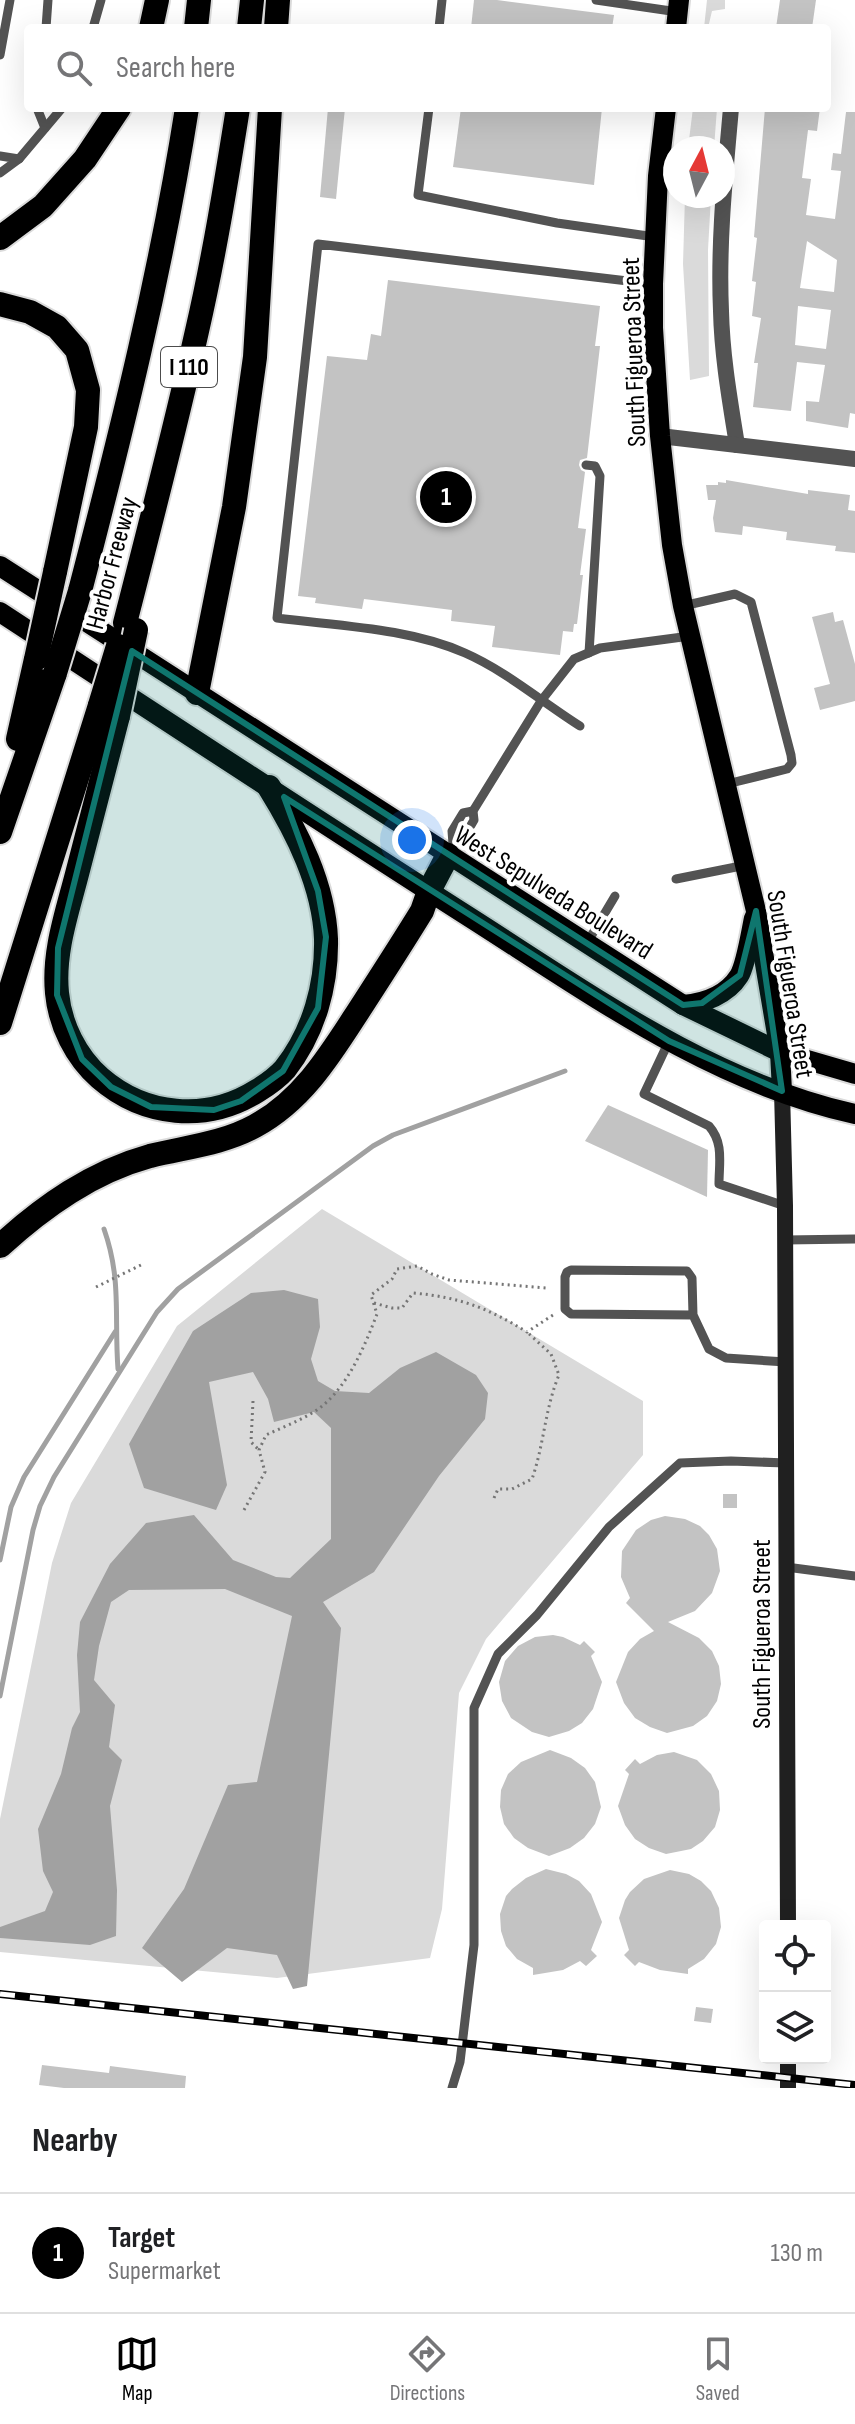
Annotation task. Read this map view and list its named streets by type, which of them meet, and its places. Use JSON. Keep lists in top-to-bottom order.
{
  "streets": {
    "highway": ["I 110", "Harbor Freeway"],
    "main road": ["South Figueroa Street", "West Sepulveda Boulevard"]
  },
  "crossings": [
    ["South Figueroa Street", "West Sepulveda Boulevard"]
  ],
  "north": "top",
  "page": {
    "search": "Search here",
    "pins": "1",
    "heading": "Nearby",
    "list": [
      {
        "mark": "1",
        "name": "Target",
        "note": "Supermarket",
        "value": "130 m"
      }
    ],
    "nav": ["Map", "Directions", "Saved"]
  }
}
